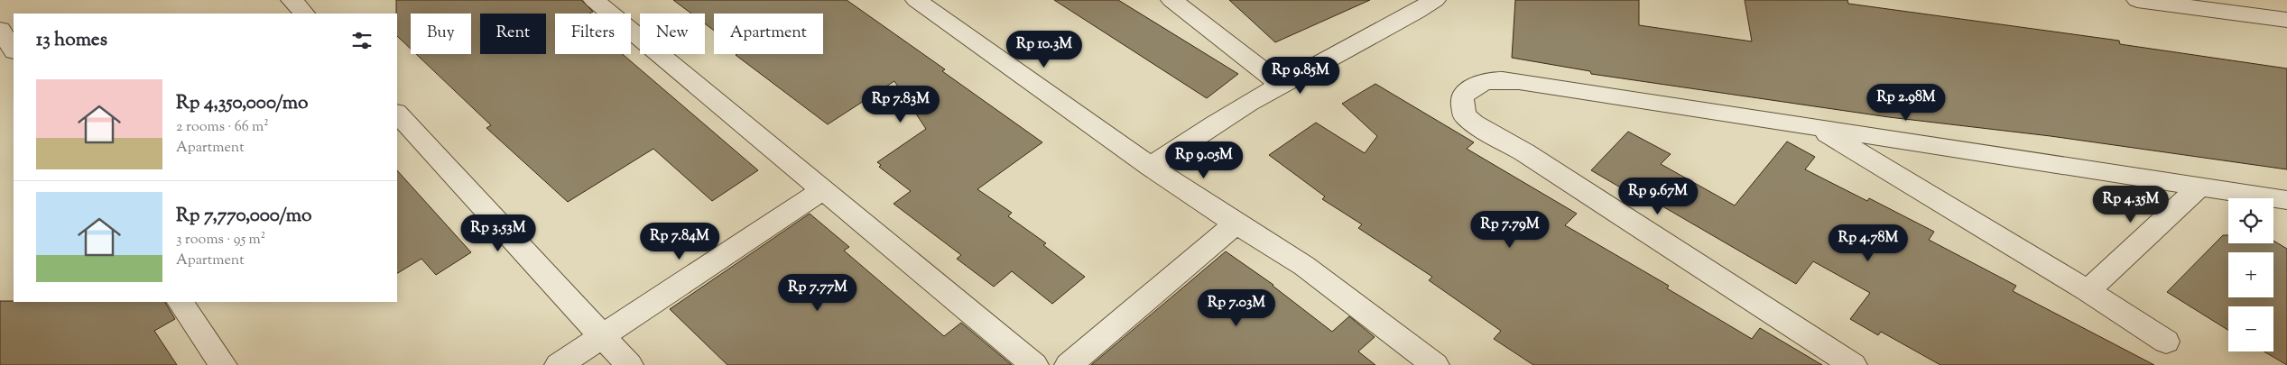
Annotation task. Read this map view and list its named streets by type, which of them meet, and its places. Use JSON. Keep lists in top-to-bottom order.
{
  "page": {
    "chip": [
      "Buy",
      "Rent",
      "Filters",
      "New",
      "Apartment"
    ],
    "heading": "13 homes",
    "price": [
      "Rp 10.3M",
      "Rp 9.85M",
      "Rp 2.98M",
      "Rp 7.83M",
      "Rp 9.05M",
      "Rp 9.67M",
      "Rp 4.35M",
      "Rp 7.79M",
      "Rp 3.53M",
      "Rp 7.84M",
      "Rp 4.78M",
      "Rp 7.77M",
      "Rp 7.03M"
    ],
    "list": [
      {
        "name": "Rp 4,350,000/mo",
        "note": "2 rooms · 66 m² · Apartment"
      },
      {
        "name": "Rp 7,770,000/mo",
        "note": "3 rooms · 95 m² · Apartment"
      }
    ],
    "map_buttons": ["+", "−"]
  }
}
